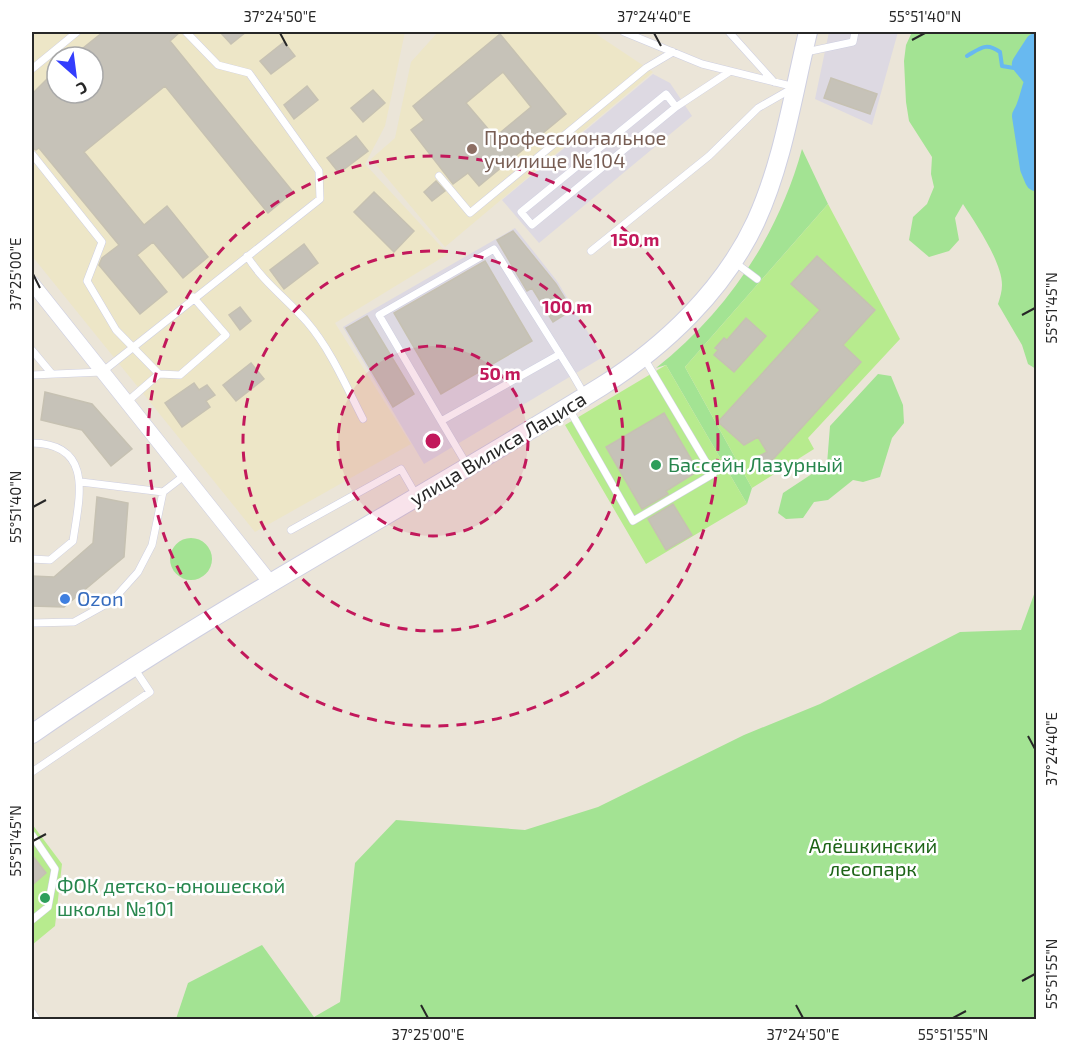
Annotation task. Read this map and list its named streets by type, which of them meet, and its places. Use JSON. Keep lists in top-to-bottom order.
{
  "streets": {
    "street": ["улица Вилиса Лациса"]
  },
  "parks": ["Алёшкинский лесопарк"],
  "places": [
    "Профессиональное училище №104",
    "Бассейн Лазурный",
    "Ozon",
    "ФОК детско-юношеской школы №101"
  ],
  "north": "bottom right",
  "coordinates": [
    "37°24'50\"E",
    "37°24'40\"E",
    "55°51'40\"N",
    "37°25'00\"E",
    "55°51'45\"N",
    "55°51'55\"N"
  ],
  "rings": ["150 m", "100 m", "50 m"]
}
